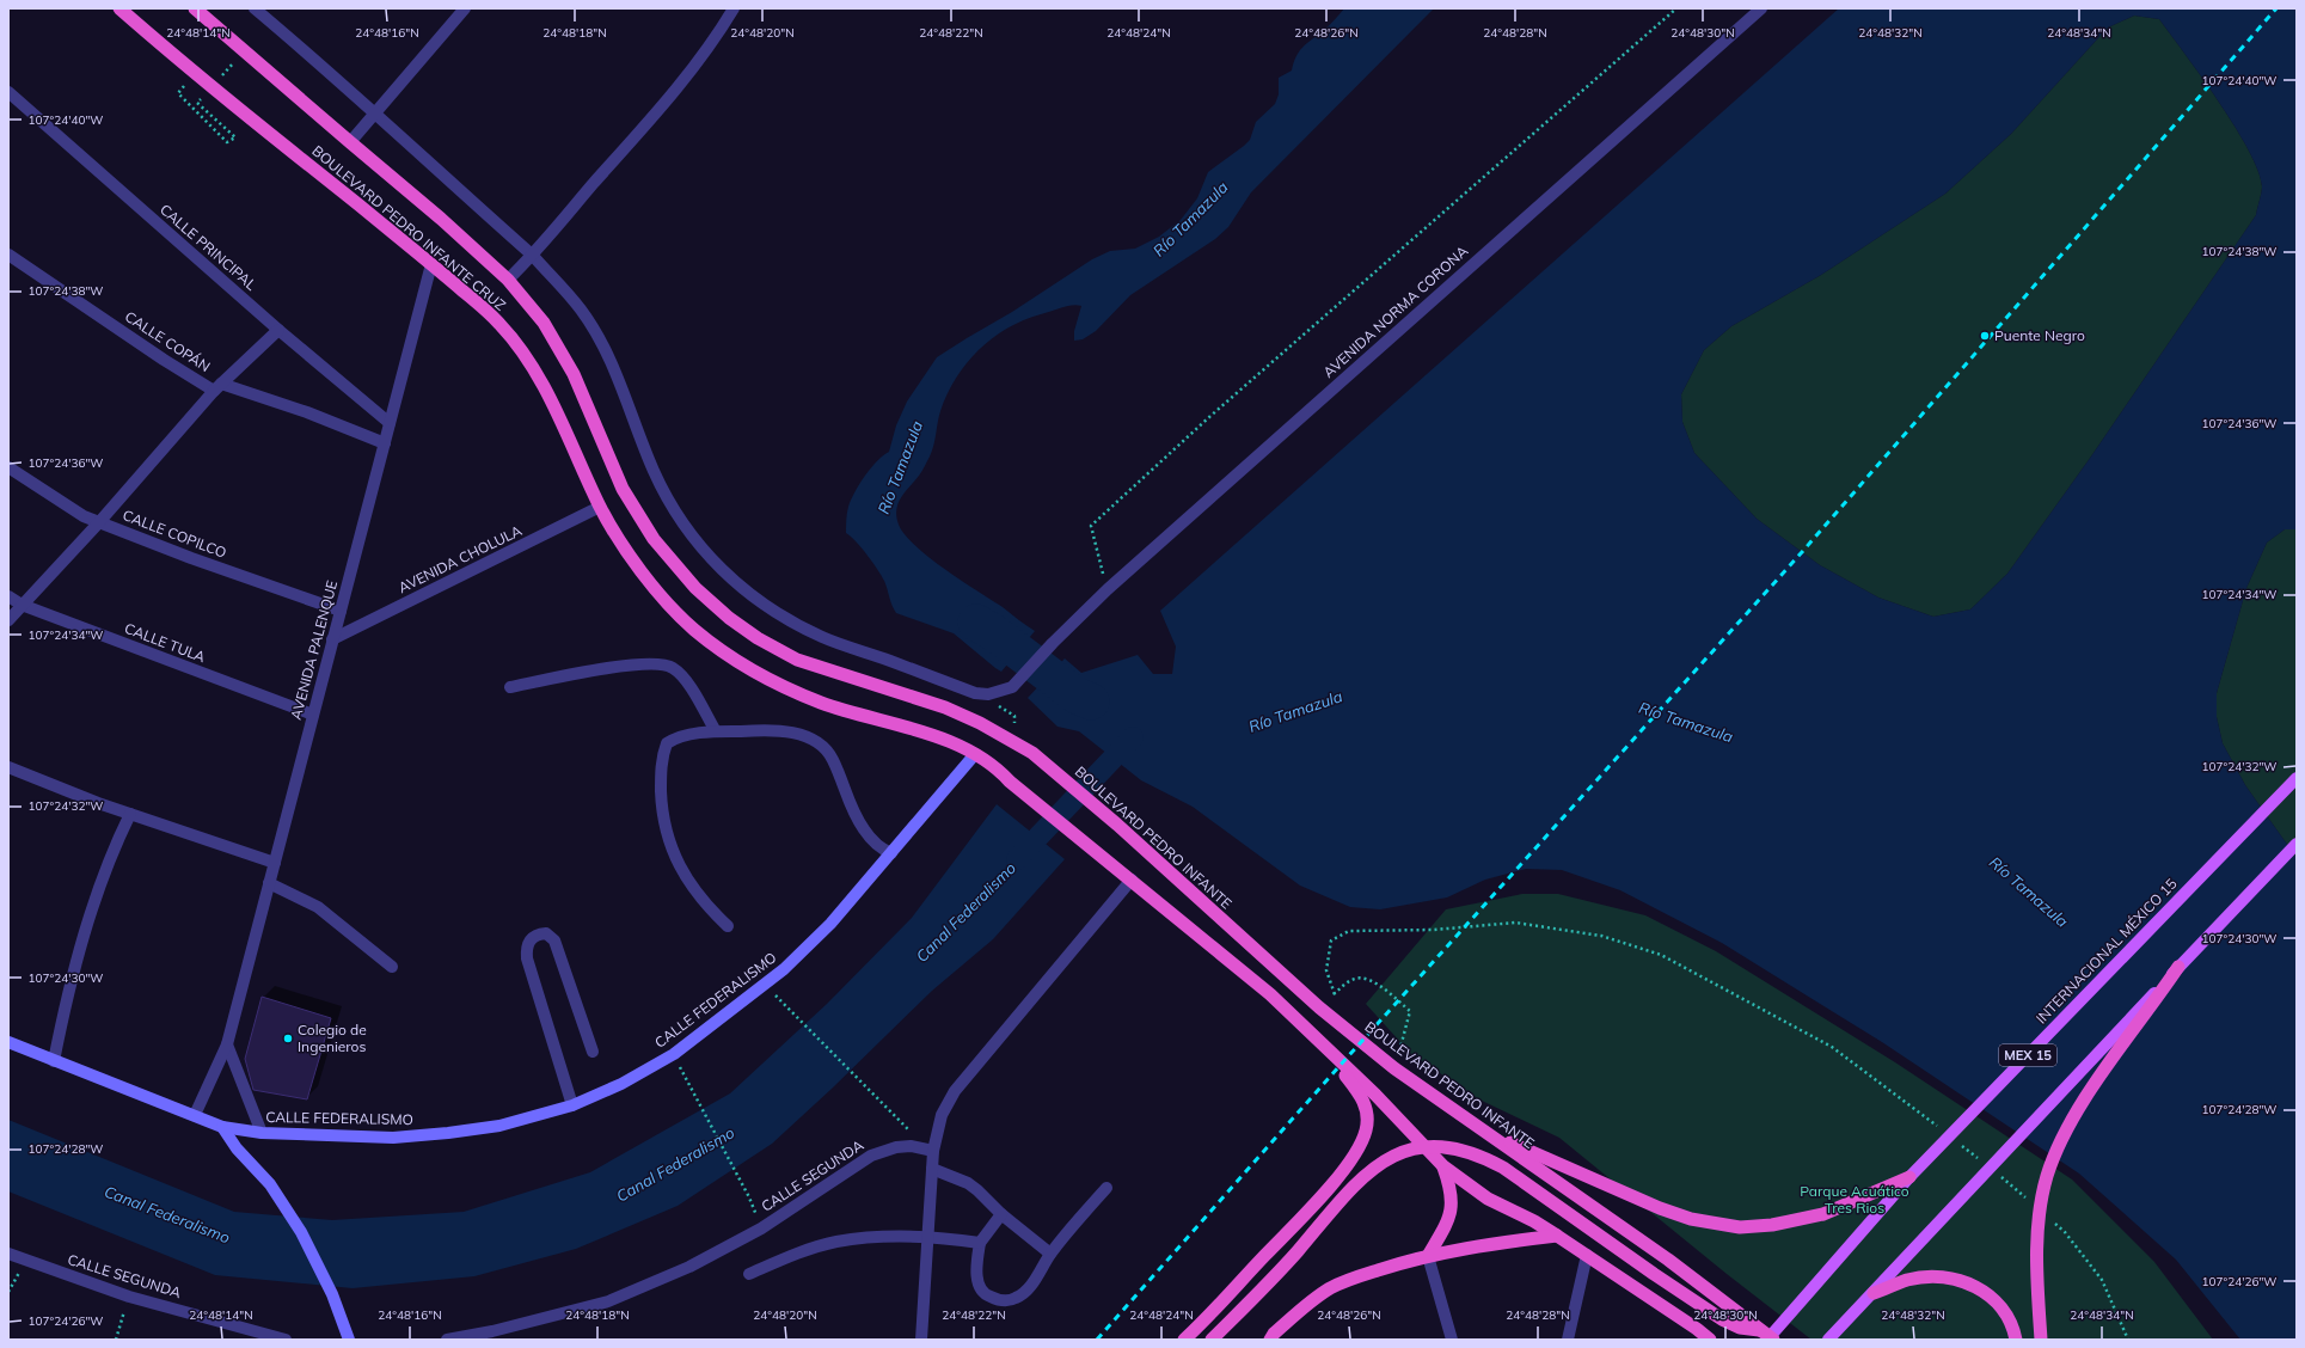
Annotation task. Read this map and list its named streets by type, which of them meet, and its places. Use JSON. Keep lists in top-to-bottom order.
{
  "streets": {
    "highway": ["BOULEVARD PEDRO INFANTE CRUZ", "BOULEVARD PEDRO INFANTE"],
    "main road": ["INTERNACIONAL MÉXICO 15", "CALLE FEDERALISMO", "MEX 15"],
    "street": [
      "CALLE PRINCIPAL",
      "AVENIDA NORMA CORONA",
      "CALLE COPÁN",
      "CALLE COPILCO",
      "AVENIDA CHOLULA",
      "CALLE TULA",
      "AVENIDA PALENQUE",
      "CALLE SEGUNDA"
    ]
  },
  "crossings": [
    ["BOULEVARD PEDRO INFANTE CRUZ", "AVENIDA CHOLULA"],
    ["BOULEVARD PEDRO INFANTE CRUZ", "AVENIDA PALENQUE"],
    ["BOULEVARD PEDRO INFANTE CRUZ", "BOULEVARD PEDRO INFANTE"],
    ["BOULEVARD PEDRO INFANTE CRUZ", "CALLE FEDERALISMO"],
    ["CALLE PRINCIPAL", "AVENIDA PALENQUE"],
    ["CALLE COPÁN", "AVENIDA PALENQUE"],
    ["CALLE COPILCO", "AVENIDA PALENQUE"],
    ["AVENIDA CHOLULA", "AVENIDA PALENQUE"],
    ["CALLE TULA", "AVENIDA PALENQUE"],
    ["AVENIDA PALENQUE", "CALLE FEDERALISMO"],
    ["BOULEVARD PEDRO INFANTE", "INTERNACIONAL MÉXICO 15"]
  ],
  "water": ["Río Tamazula", "Canal Federalismo"],
  "parks": ["Parque Acuático Tres Rios"],
  "places": ["Puente Negro", "Colegio de Ingenieros"],
  "coordinates": [
    "24°48'14\"N",
    "24°48'16\"N",
    "24°48'18\"N",
    "24°48'20\"N",
    "24°48'22\"N",
    "24°48'24\"N",
    "24°48'26\"N",
    "24°48'28\"N",
    "24°48'30\"N",
    "24°48'32\"N",
    "24°48'34\"N",
    "107°24'40\"W",
    "107°24'38\"W",
    "107°24'36\"W",
    "107°24'34\"W",
    "107°24'32\"W",
    "107°24'30\"W",
    "107°24'28\"W",
    "107°24'26\"W"
  ]
}
